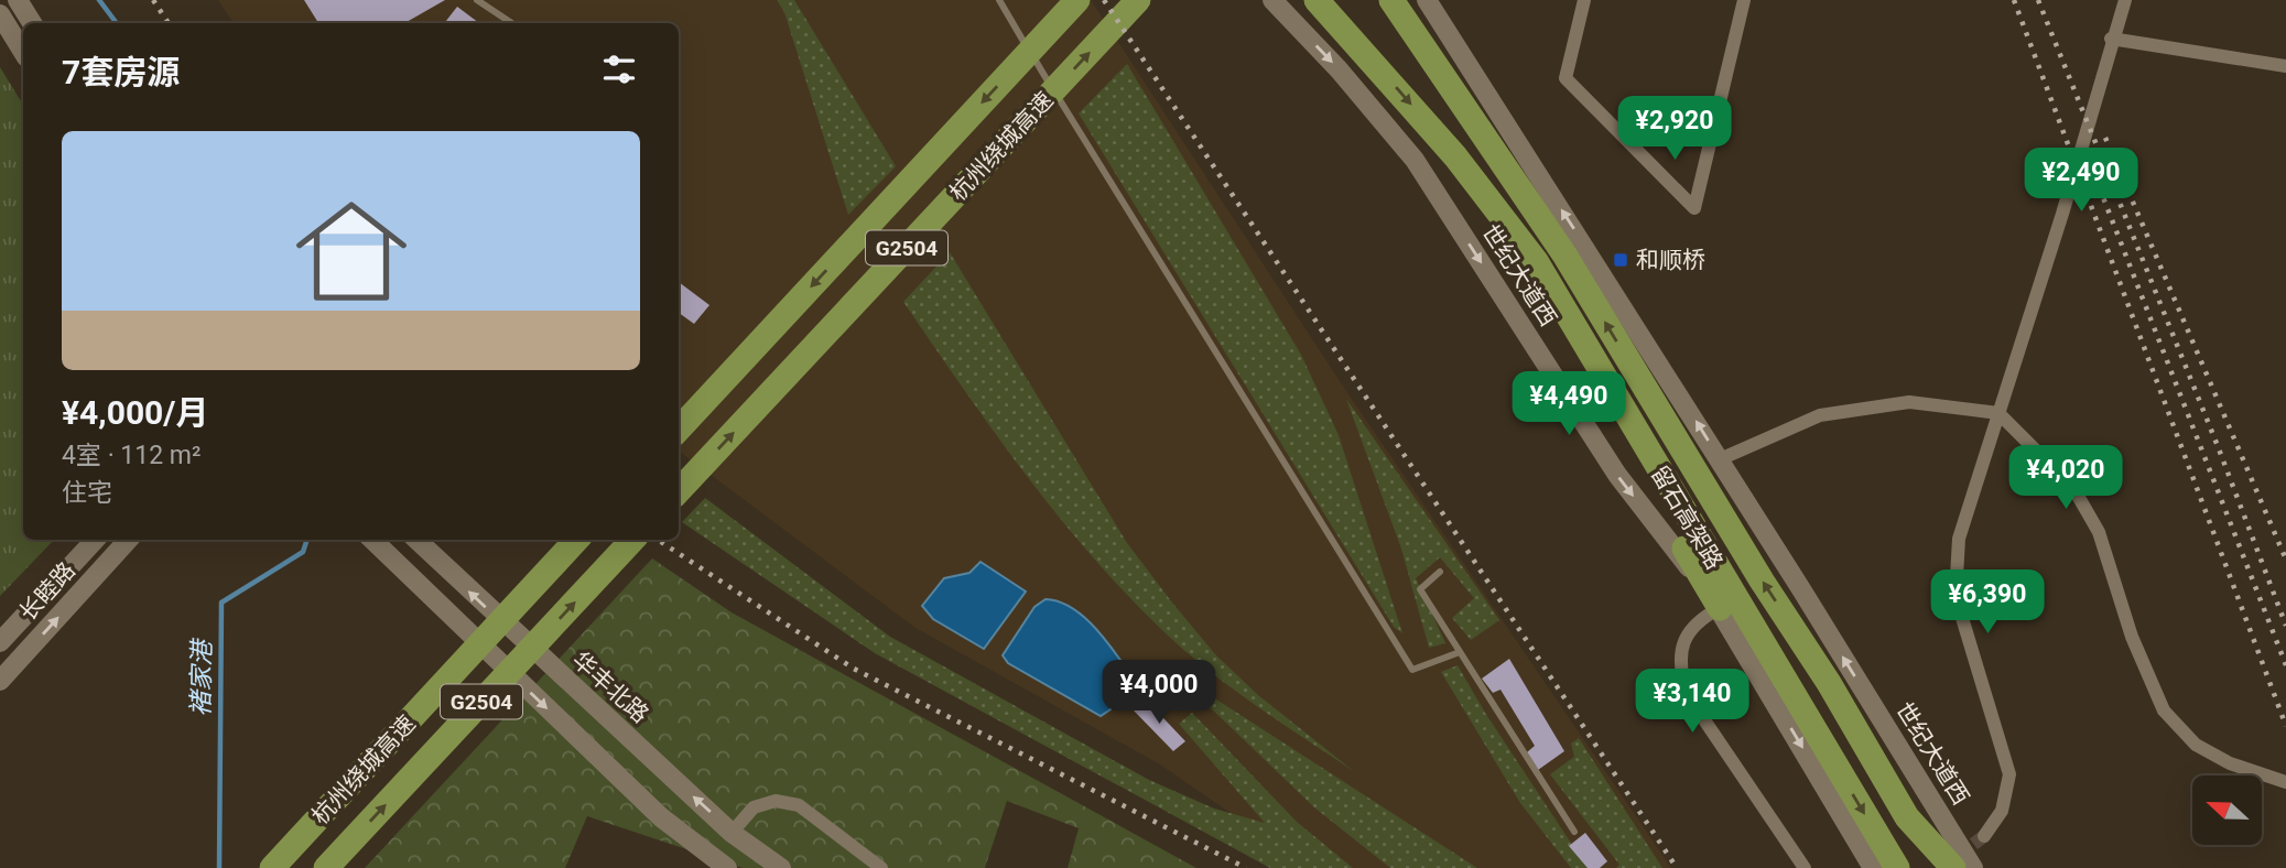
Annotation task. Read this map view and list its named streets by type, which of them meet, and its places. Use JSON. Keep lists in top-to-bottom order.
{
  "streets": {
    "highway": ["杭州绕城高速", "G2504", "留石高架路"],
    "main road": ["世纪大道西", "长睦路", "华丰北路"]
  },
  "water": ["褚家港"],
  "places": {
    "transit": ["和顺桥"]
  },
  "north": "left",
  "page": {
    "heading": "7套房源",
    "price": [
      "¥2,920",
      "¥2,490",
      "¥4,490",
      "¥4,020",
      "¥6,390",
      "¥4,000",
      "¥3,140"
    ],
    "list": [
      {
        "name": "¥4,000/月",
        "note": "4室 · 112 m² · 住宅"
      }
    ]
  }
}
